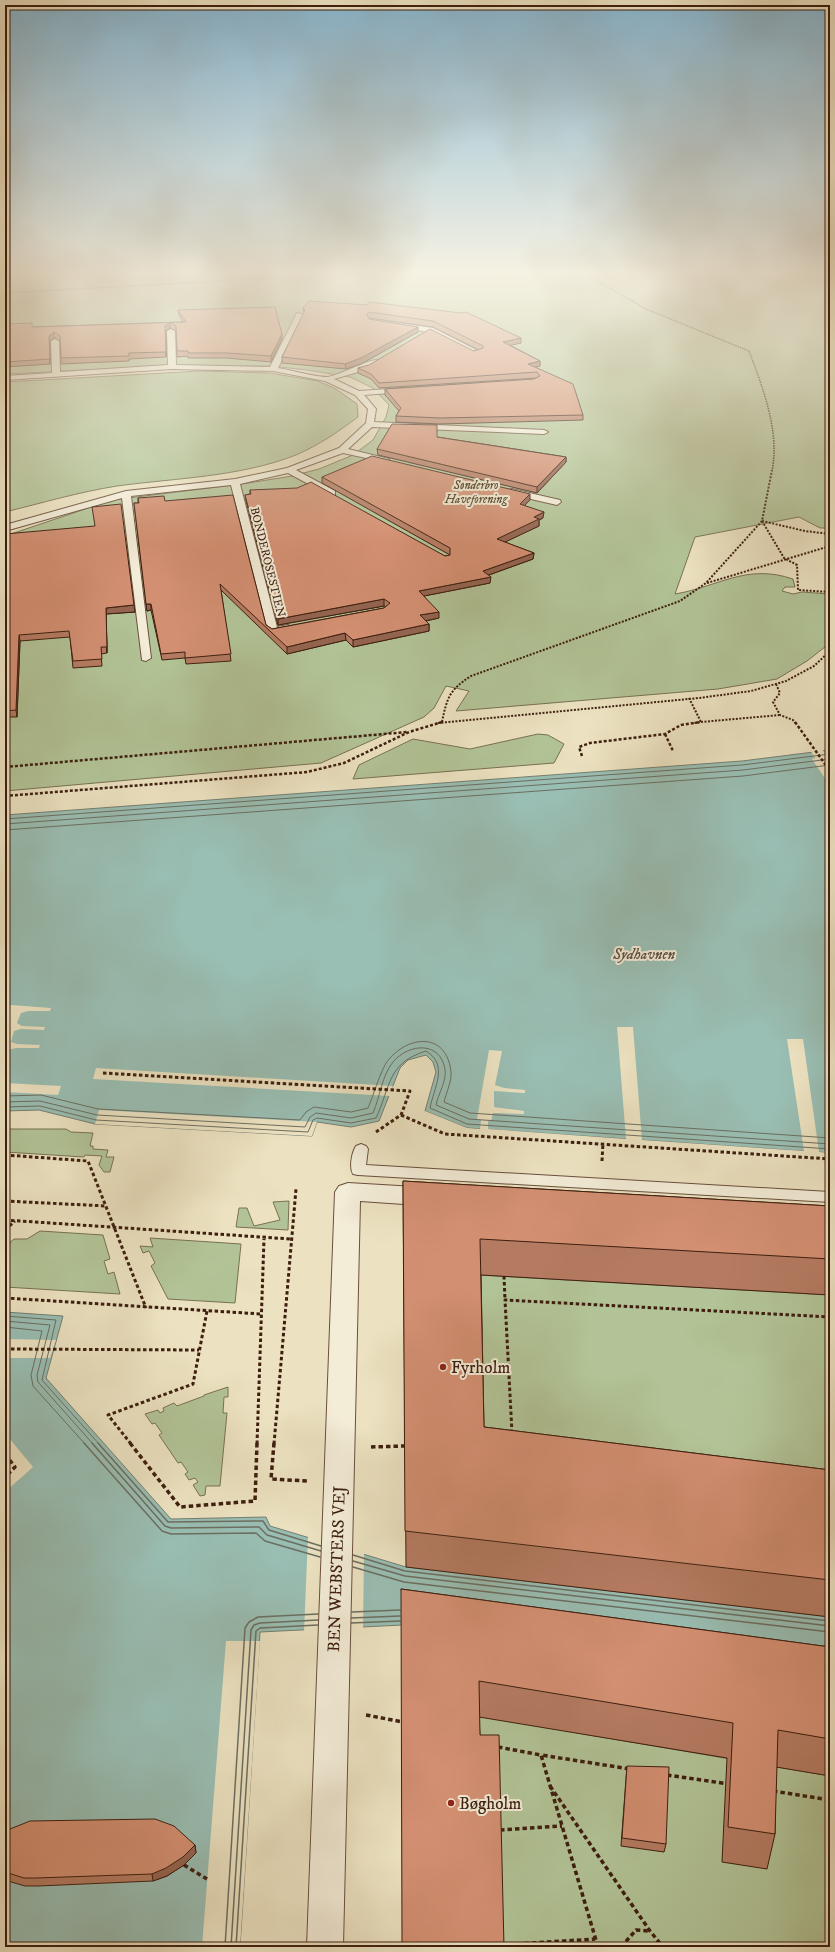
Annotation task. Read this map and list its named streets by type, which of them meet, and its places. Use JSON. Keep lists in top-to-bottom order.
{
  "streets": {
    "street": ["BEN WEBSTERS VEJ"],
    "lane": ["BONDEROSESTIEN"]
  },
  "water": ["Sydhavnen"],
  "parks": ["Sønderbro Haveforening"],
  "places": ["Fyrholm", "Bøgholm"]
}
